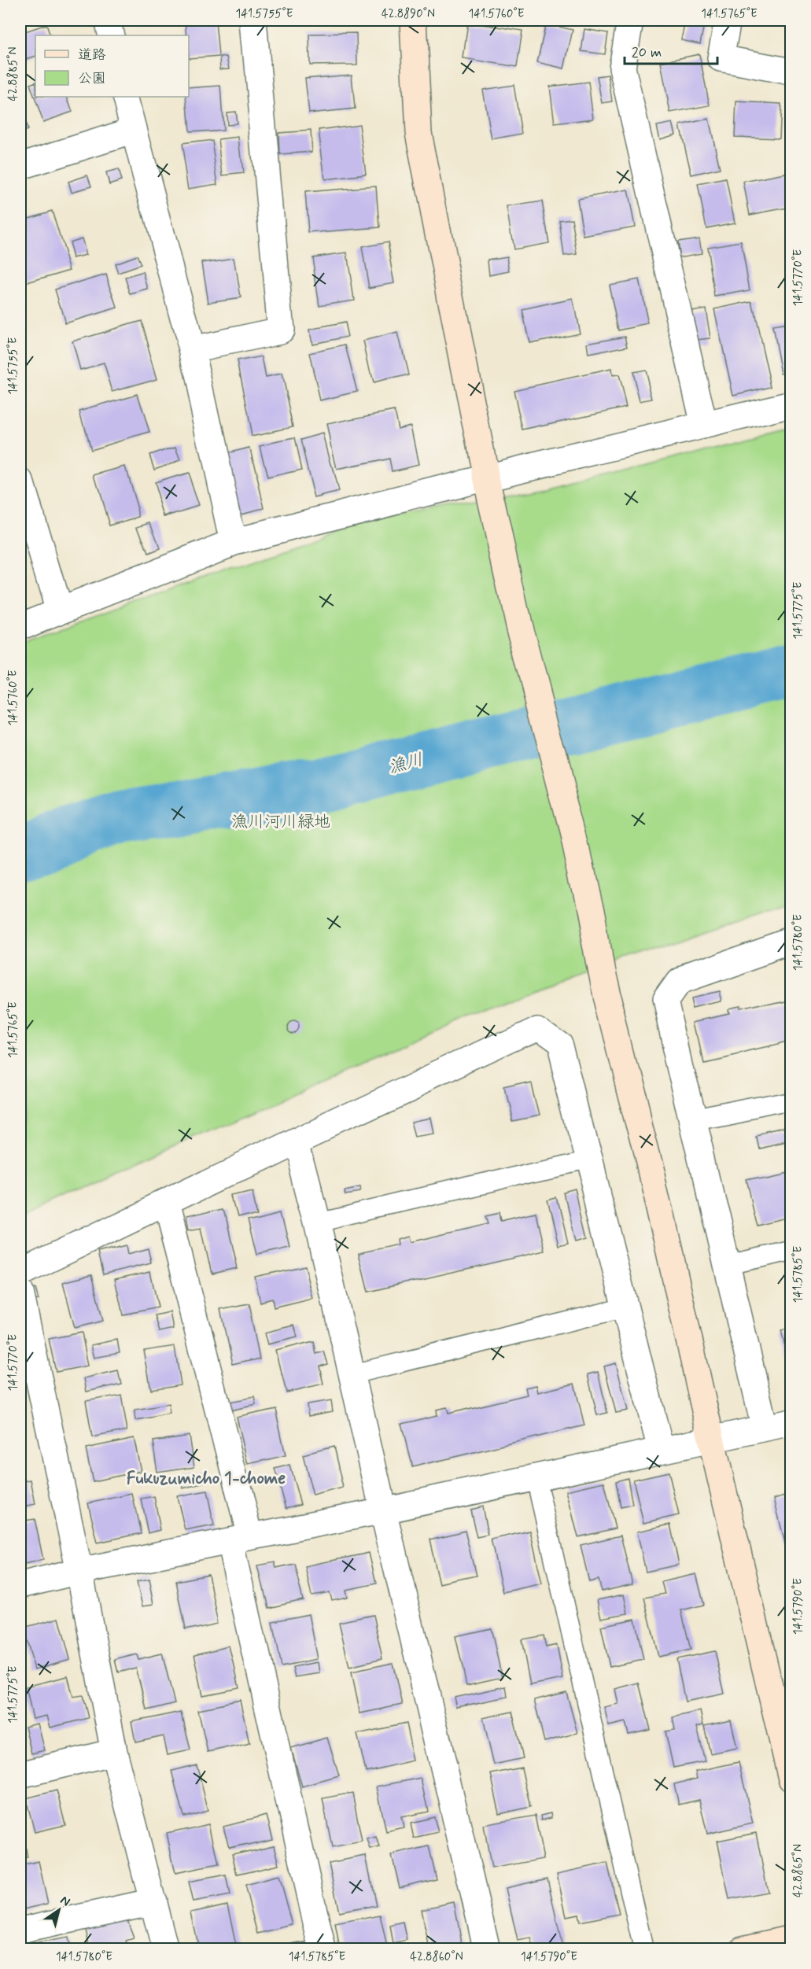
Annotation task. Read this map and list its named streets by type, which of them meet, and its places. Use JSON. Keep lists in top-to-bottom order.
{
  "districts": ["Fukuzumicho 1-chome"],
  "water": ["漁川"],
  "parks": ["漁川河川緑地"],
  "legend": ["道路", "公園"],
  "scale_bar": "20 m",
  "north": "top right",
  "coordinates": [
    "141.5755°E",
    "42.8890°N",
    "141.5760°E",
    "141.5765°E",
    "42.8885°N",
    "141.5770°E",
    "141.5775°E",
    "141.5780°E",
    "141.5785°E",
    "141.5790°E",
    "42.8865°N",
    "42.8860°N"
  ]
}
